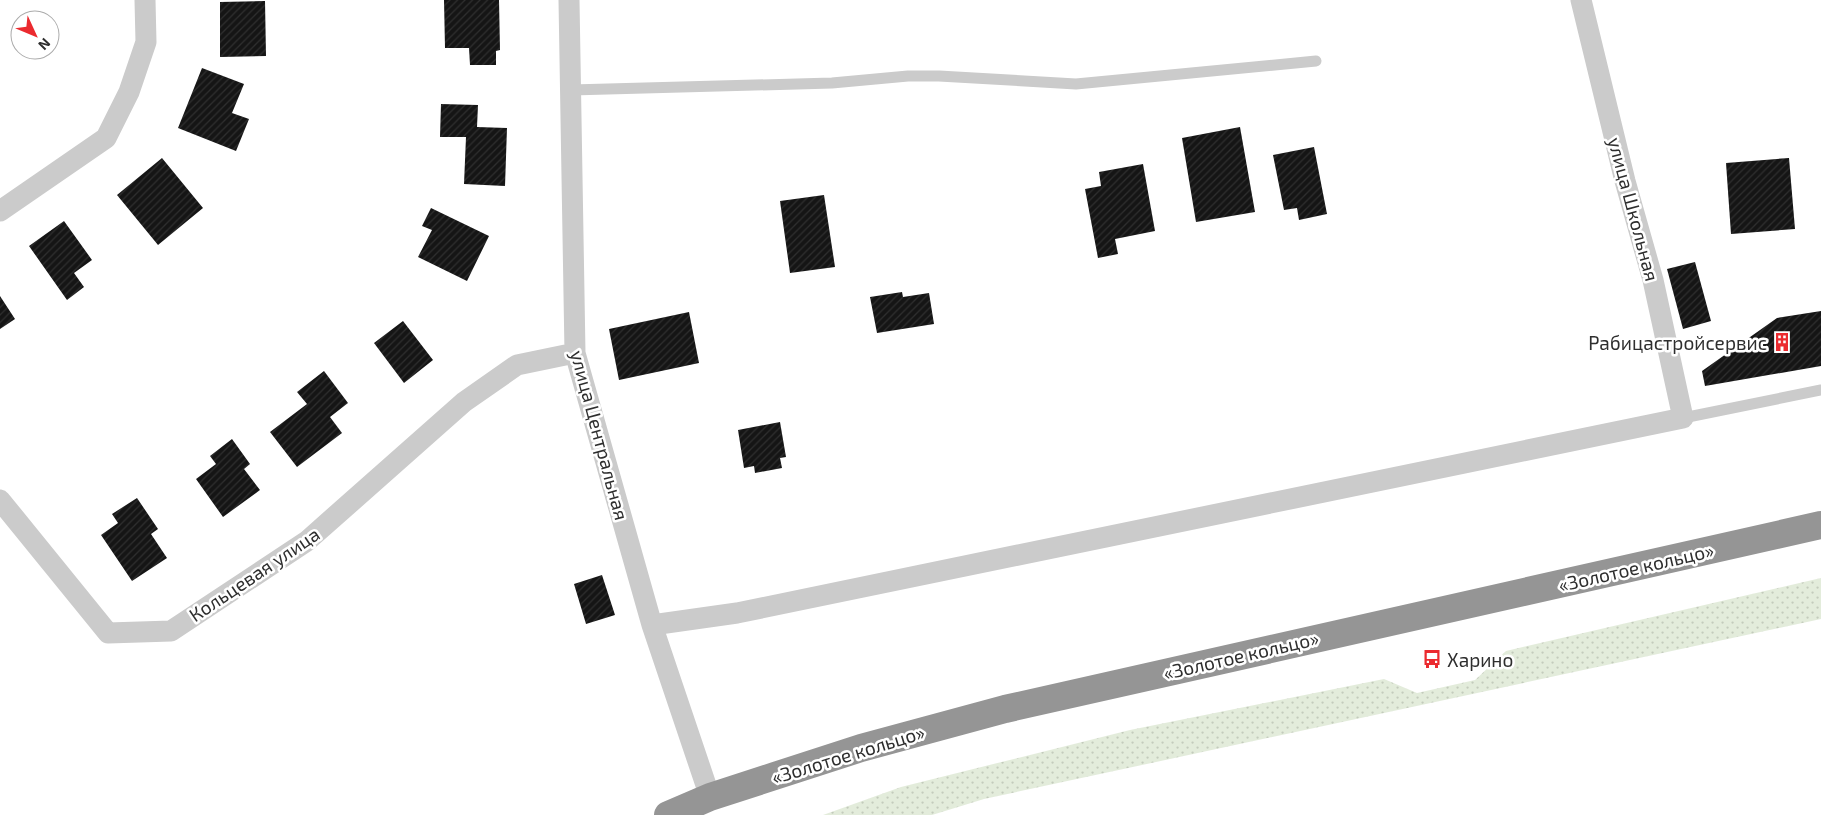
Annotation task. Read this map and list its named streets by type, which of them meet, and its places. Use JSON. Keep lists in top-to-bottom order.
{
  "streets": {
    "highway": ["«Золотое кольцо»"],
    "street": ["улица Школьная", "улица Центральная", "Кольцевая улица"]
  },
  "crossings": [
    ["улица Центральная", "«Золотое кольцо»"],
    ["улица Центральная", "Кольцевая улица"]
  ],
  "places": {
    "building": ["Рабицастройсервис"],
    "bus stop": ["Харино"]
  },
  "north": "bottom right"
}
